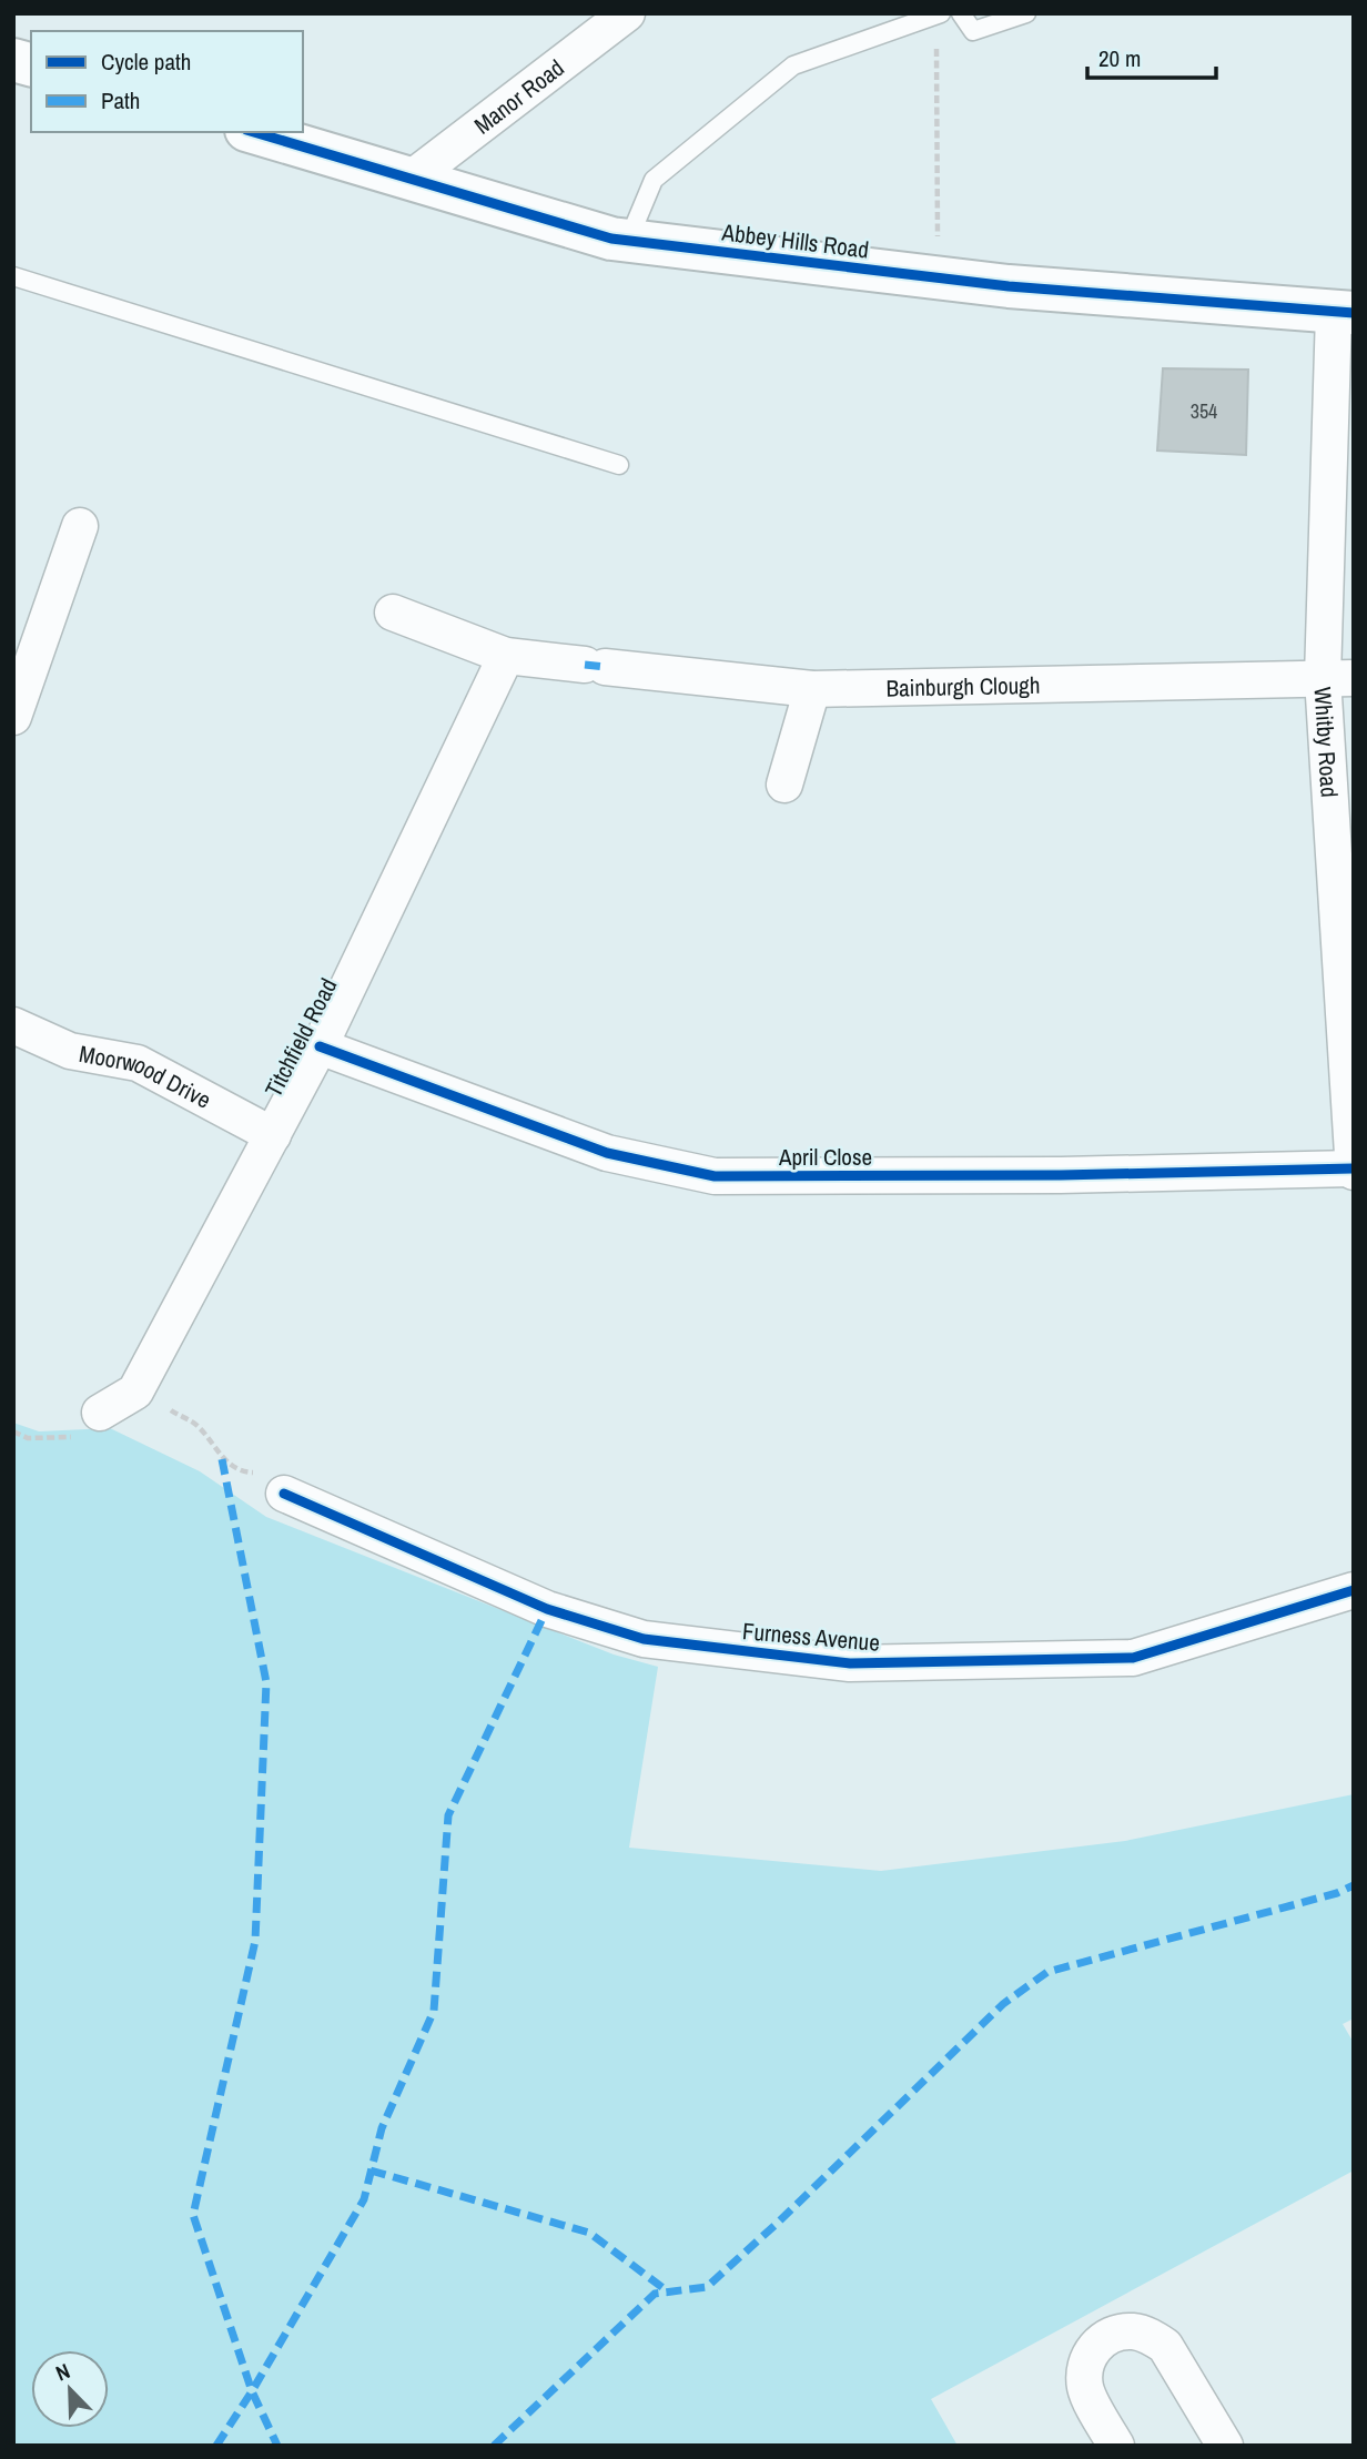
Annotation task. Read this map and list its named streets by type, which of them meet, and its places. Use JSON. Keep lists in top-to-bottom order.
{
  "streets": {
    "main road": ["Abbey Hills Road"],
    "street": [
      "Manor Road",
      "Bainburgh Clough",
      "Whitby Road",
      "Titchfield Road",
      "Moorwood Drive",
      "April Close",
      "Furness Avenue"
    ]
  },
  "crossings": [
    ["Manor Road", "Abbey Hills Road"],
    ["Abbey Hills Road", "Whitby Road"],
    ["Bainburgh Clough", "Whitby Road"],
    ["Bainburgh Clough", "Titchfield Road"],
    ["Whitby Road", "April Close"],
    ["Titchfield Road", "Moorwood Drive"],
    ["Titchfield Road", "April Close"]
  ],
  "house_numbers": ["354"],
  "legend": ["Cycle path", "Path"],
  "scale_bar": "20 m",
  "north": "top left"
}
